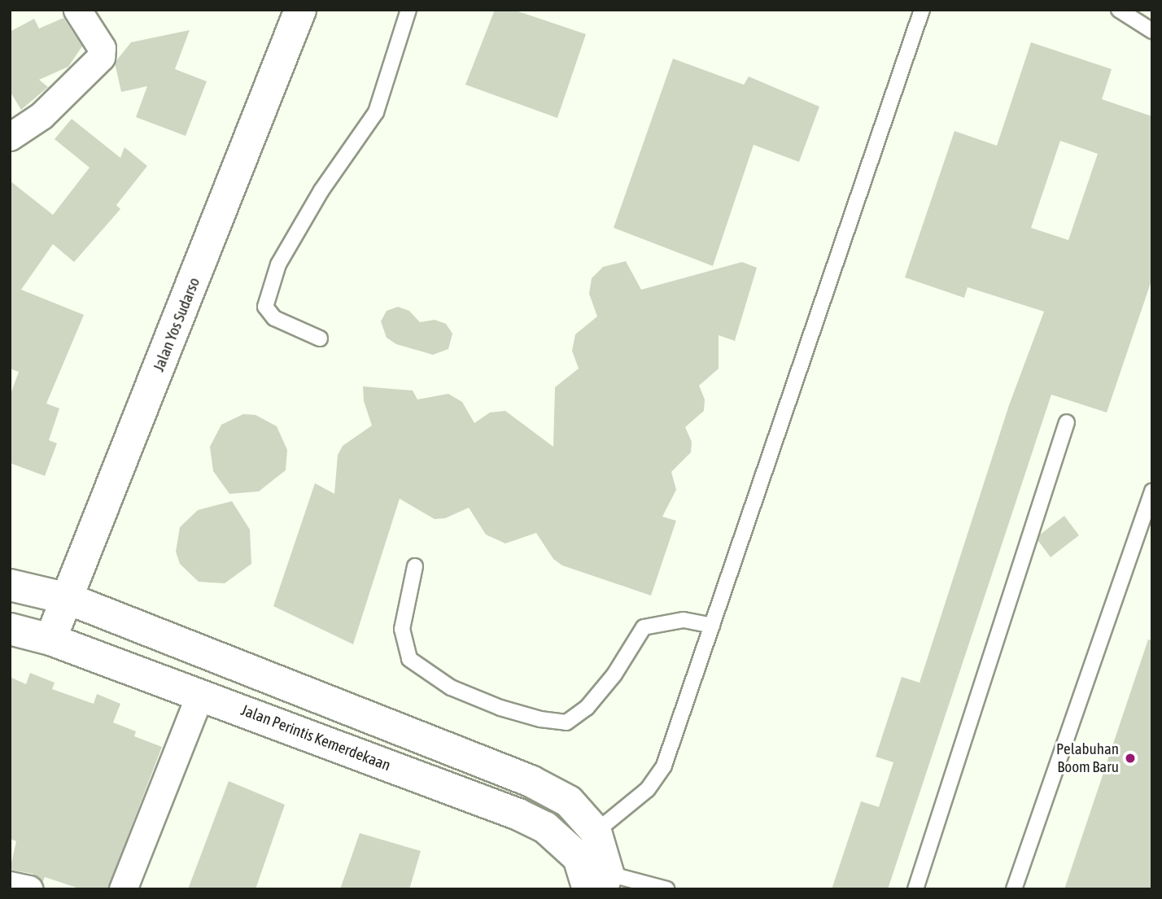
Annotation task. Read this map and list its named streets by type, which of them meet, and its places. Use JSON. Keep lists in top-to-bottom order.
{
  "streets": {
    "main road": ["Jalan Yos Sudarso", "Jalan Perintis Kemerdekaan"]
  },
  "crossings": [
    ["Jalan Yos Sudarso", "Jalan Perintis Kemerdekaan"]
  ],
  "places": ["Pelabuhan Boom Baru"]
}
